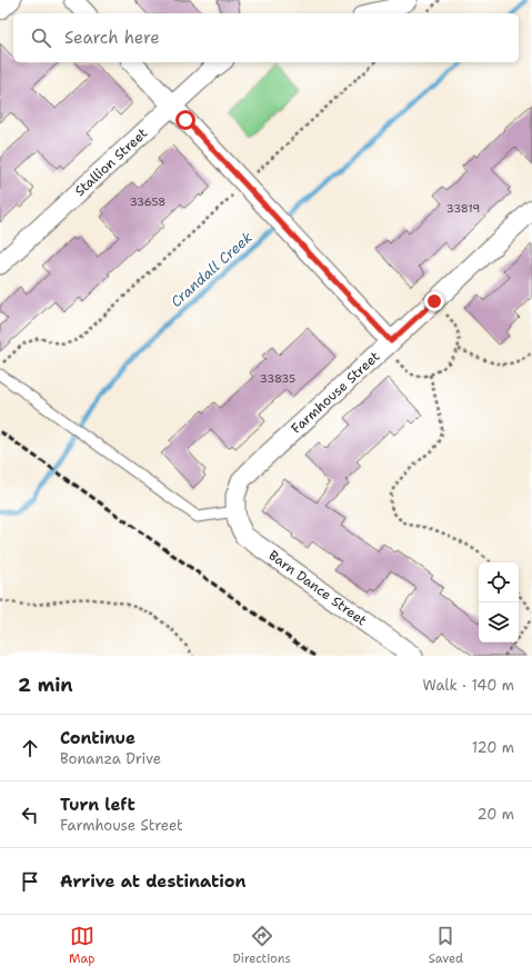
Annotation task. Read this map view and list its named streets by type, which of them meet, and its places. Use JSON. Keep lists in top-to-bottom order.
{
  "streets": {
    "street": ["Stallion Street", "Farmhouse Street", "Barn Dance Street"]
  },
  "crossings": [
    ["Farmhouse Street", "Barn Dance Street"]
  ],
  "water": ["Crandall Creek"],
  "house_numbers": ["33658", "33819", "33835"],
  "page": {
    "search": "Search here",
    "heading": ["2 min", "Walk · 140 m"],
    "list": [
      ["Continue", "Bonanza Drive", "120 m"],
      ["Turn left", "Farmhouse Street", "20 m"],
      "Arrive at destination"
    ],
    "nav": ["Map", "Directions", "Saved"]
  }
}
